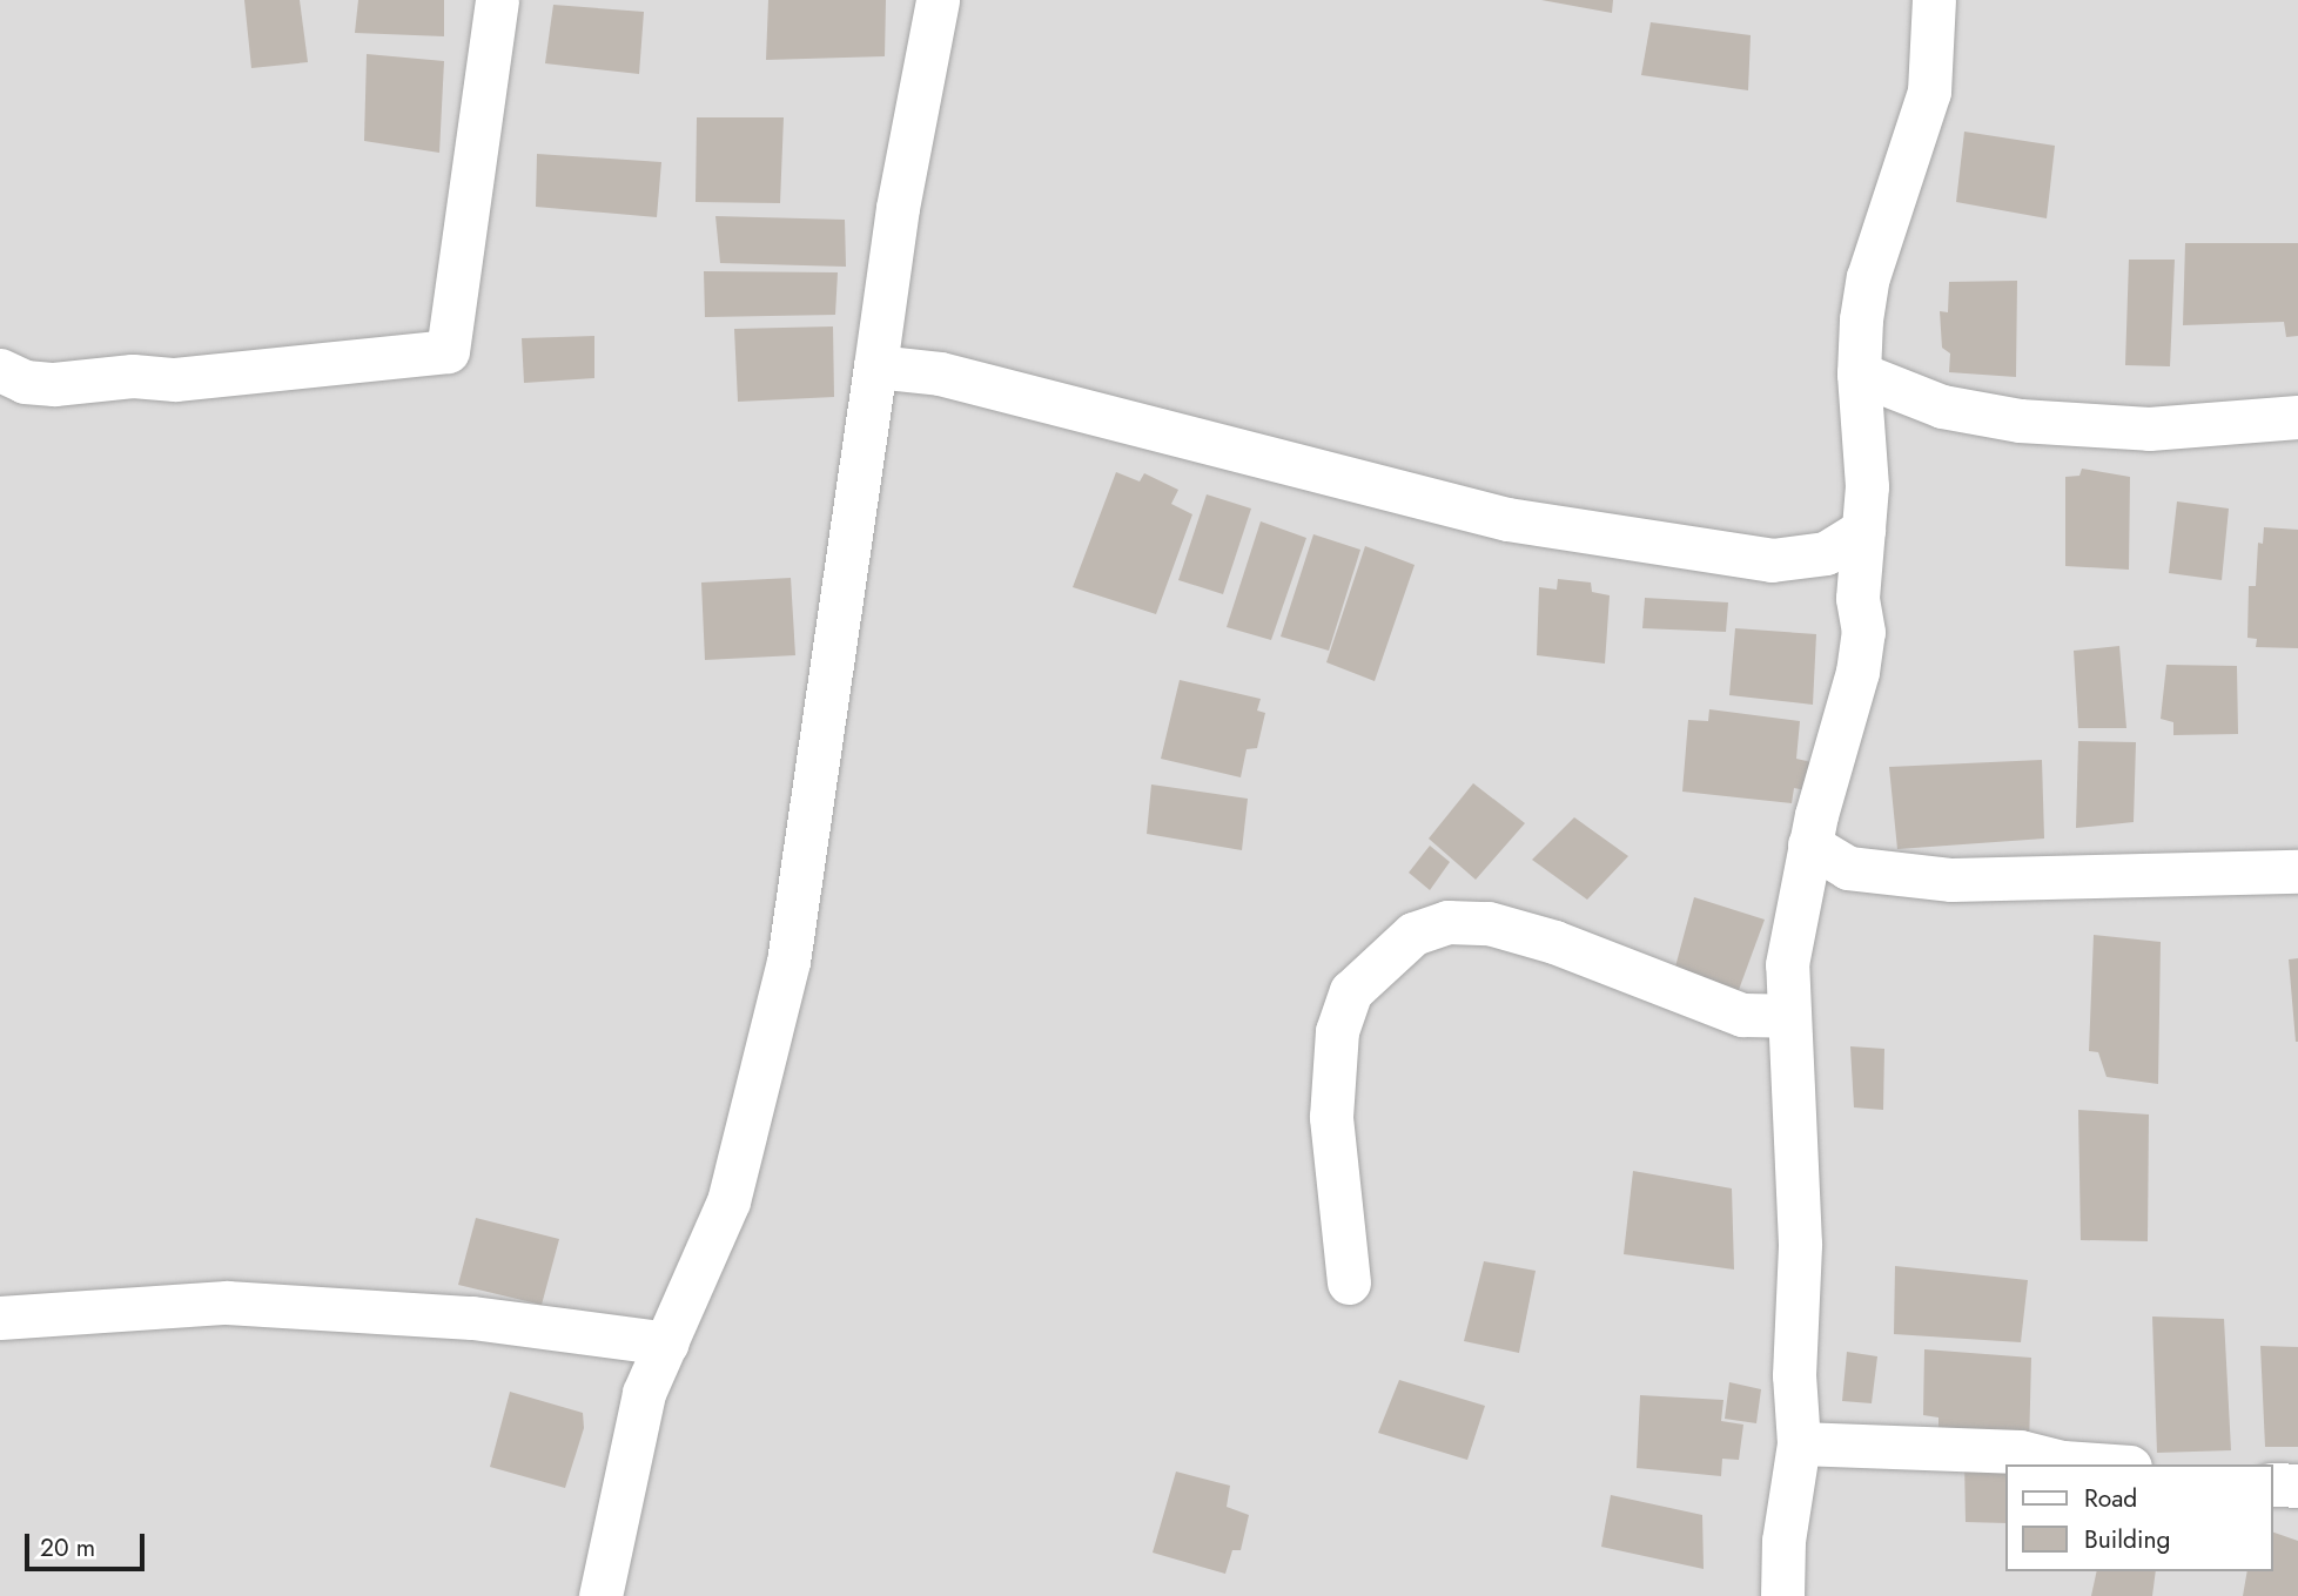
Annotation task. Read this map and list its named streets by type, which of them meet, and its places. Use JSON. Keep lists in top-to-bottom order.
{
  "legend": ["Road", "Building"],
  "scale_bar": "20 m"
}
